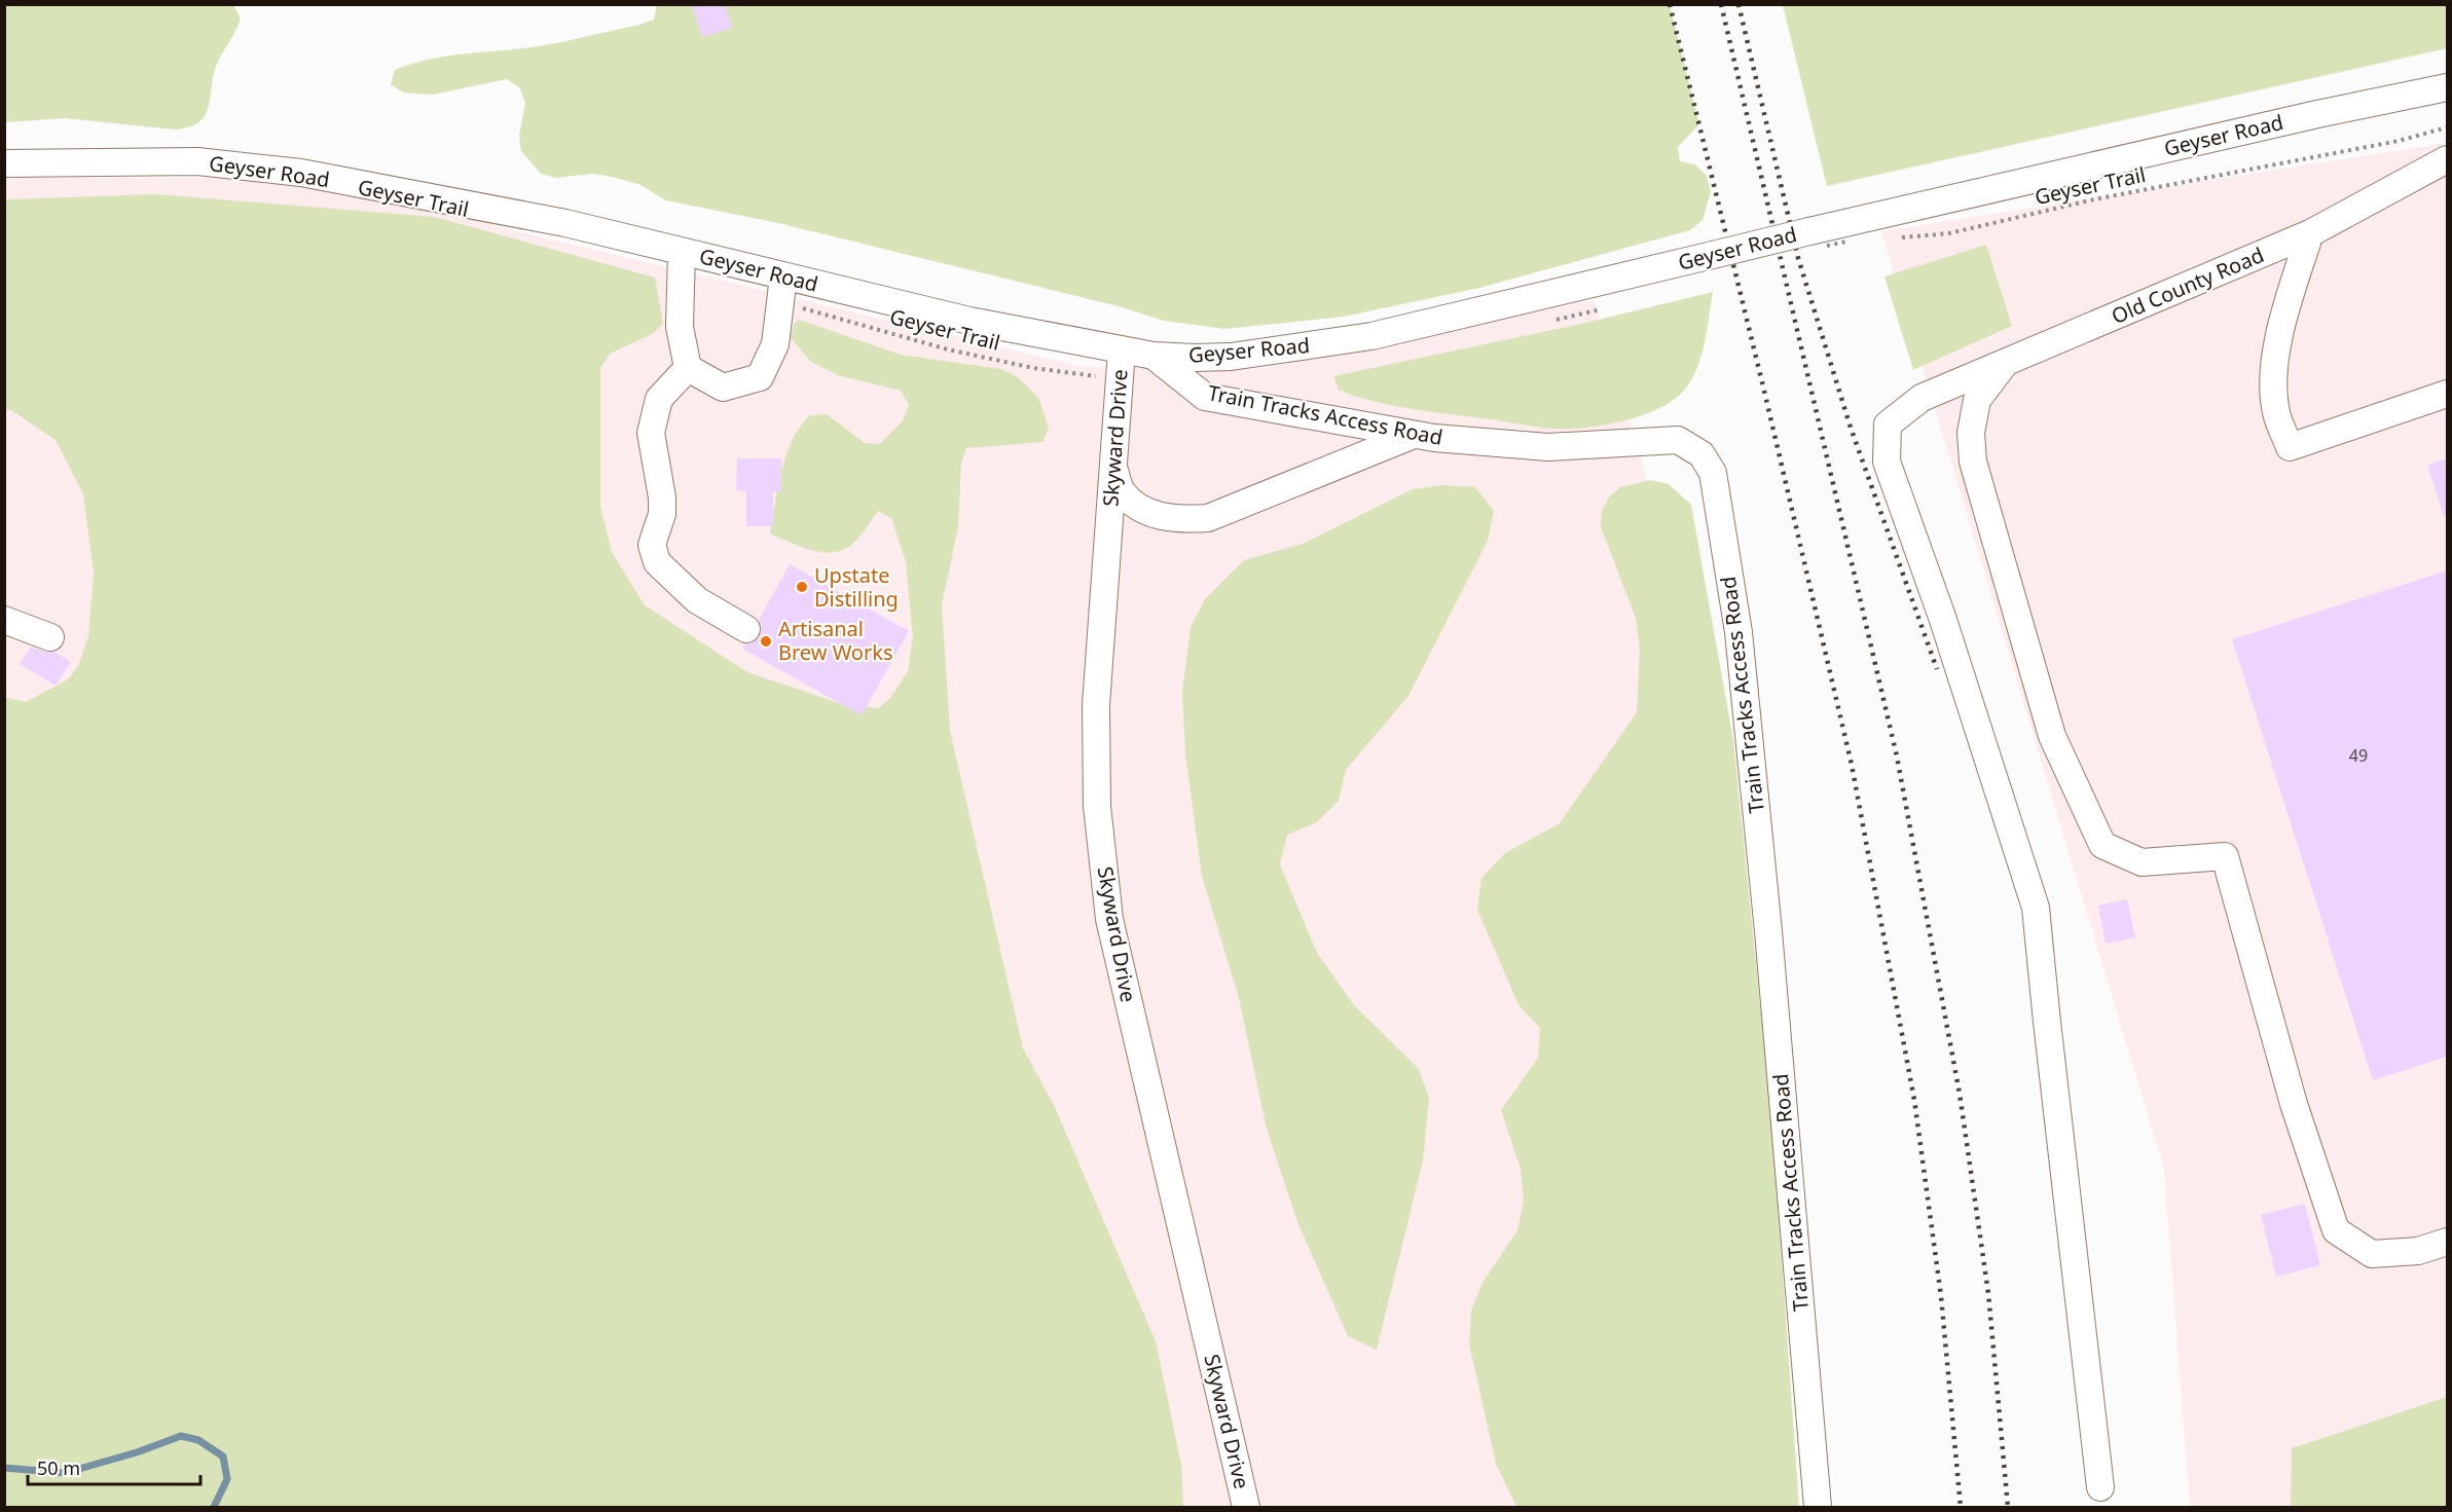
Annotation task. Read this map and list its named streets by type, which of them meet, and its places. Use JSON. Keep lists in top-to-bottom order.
{
  "streets": {
    "street": [
      "Geyser Road",
      "Old County Road",
      "Train Tracks Access Road",
      "Skyward Drive"
    ],
    "path": ["Geyser Trail"]
  },
  "crossings": [
    ["Geyser Road", "Train Tracks Access Road"],
    ["Geyser Road", "Skyward Drive"]
  ],
  "places": ["Upstate Distilling", "Artisanal Brew Works"],
  "house_numbers": ["49"],
  "scale_bar": "50 m"
}
